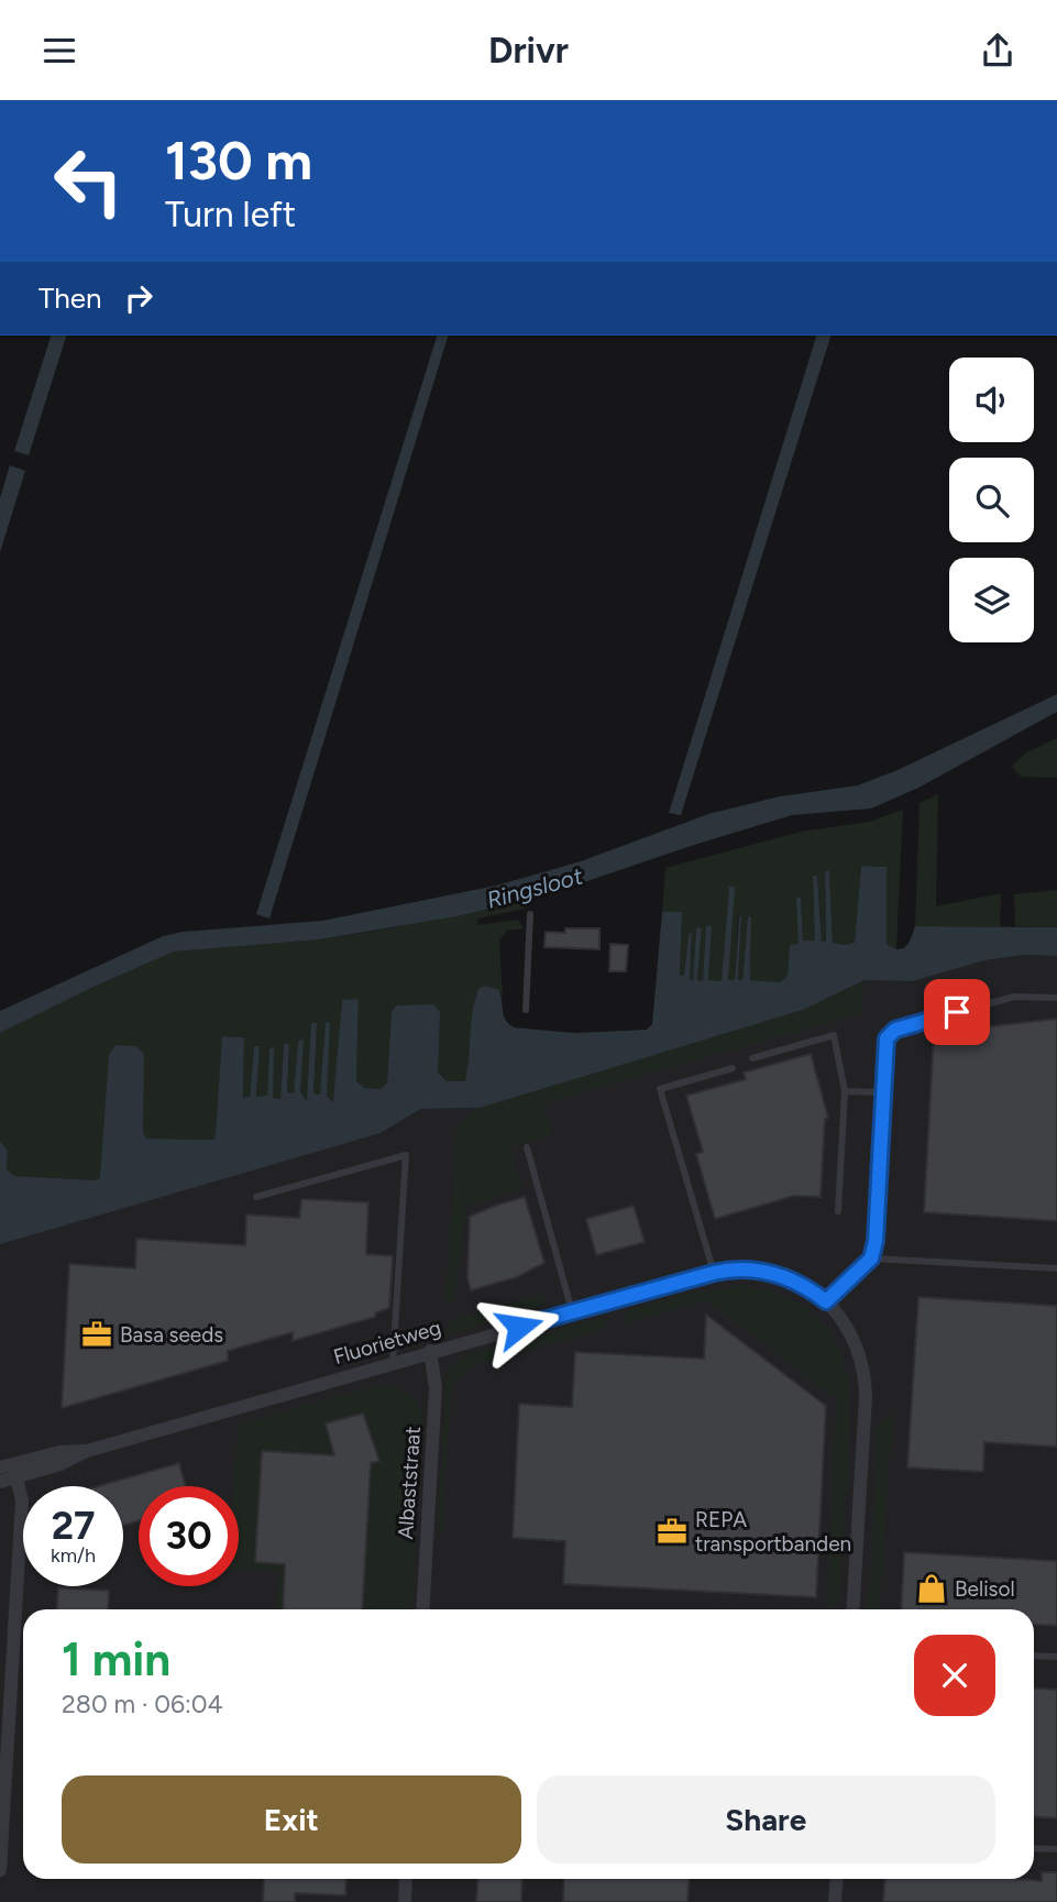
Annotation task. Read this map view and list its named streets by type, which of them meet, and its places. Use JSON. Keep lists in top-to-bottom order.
{
  "streets": {
    "street": ["Fluorietweg", "Albaststraat"]
  },
  "crossings": [
    ["Fluorietweg", "Albaststraat"]
  ],
  "water": ["Ringsloot"],
  "places": {
    "office": ["Basa seeds", "REPA transportbanden"],
    "shop": ["Belisol"]
  },
  "page": {
    "header": "Drivr",
    "turn": ["130 m", "Turn left"],
    "then": "Then",
    "speed": "27 km/h",
    "limit": "30",
    "heading": ["1 min", "280 m · 06:04"],
    "buttons": ["Exit", "Share"]
  }
}
